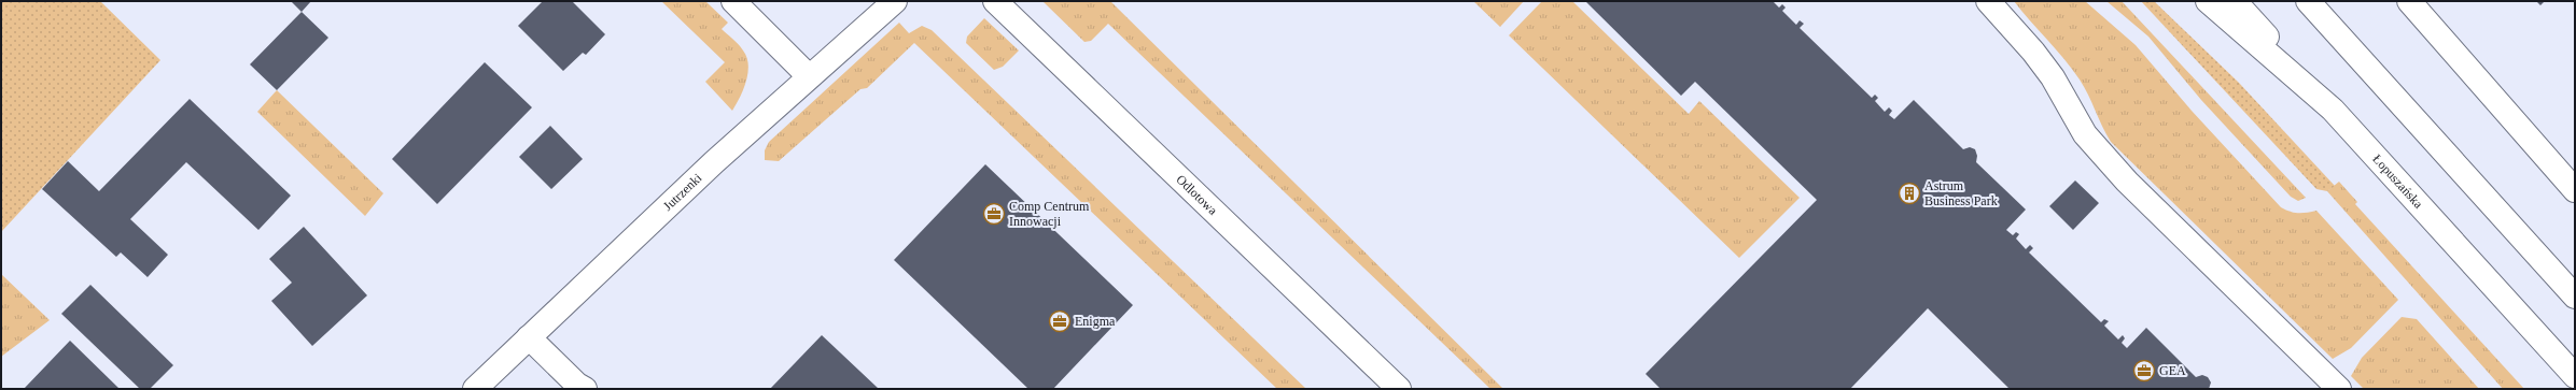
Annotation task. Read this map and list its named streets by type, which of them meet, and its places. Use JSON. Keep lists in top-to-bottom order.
{
  "streets": {
    "street": ["Łopuszańska", "Jutrzenki", "Odlotowa"]
  },
  "places": {
    "building": ["Astrum Business Park"],
    "office": ["Comp Centrum Innowacji", "Enigma", "GEA"]
  }
}
